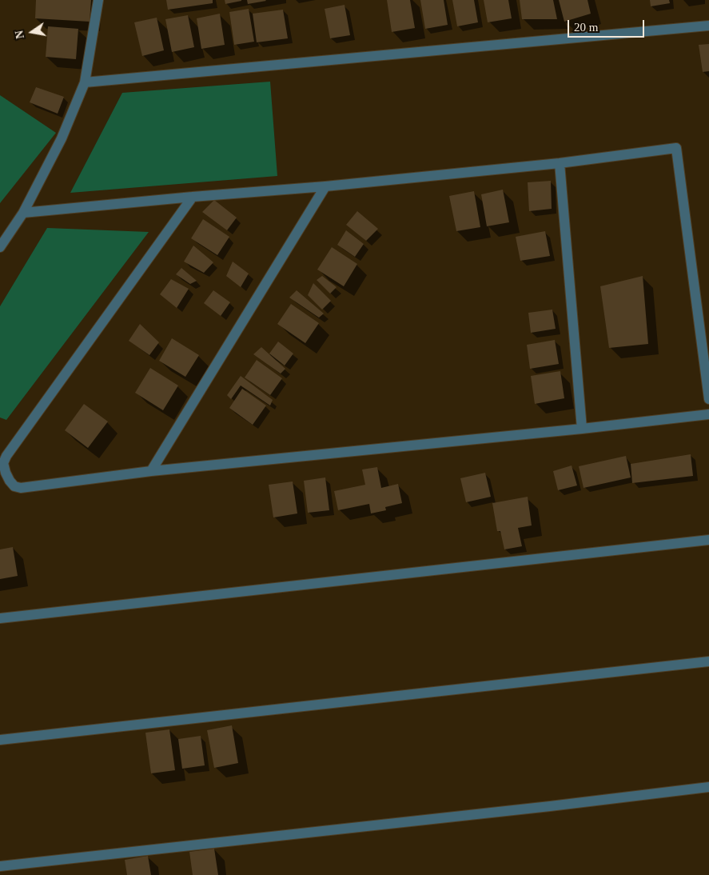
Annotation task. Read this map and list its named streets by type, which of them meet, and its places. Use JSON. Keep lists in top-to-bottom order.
{
  "scale_bar": "20 m",
  "north": "left"
}
